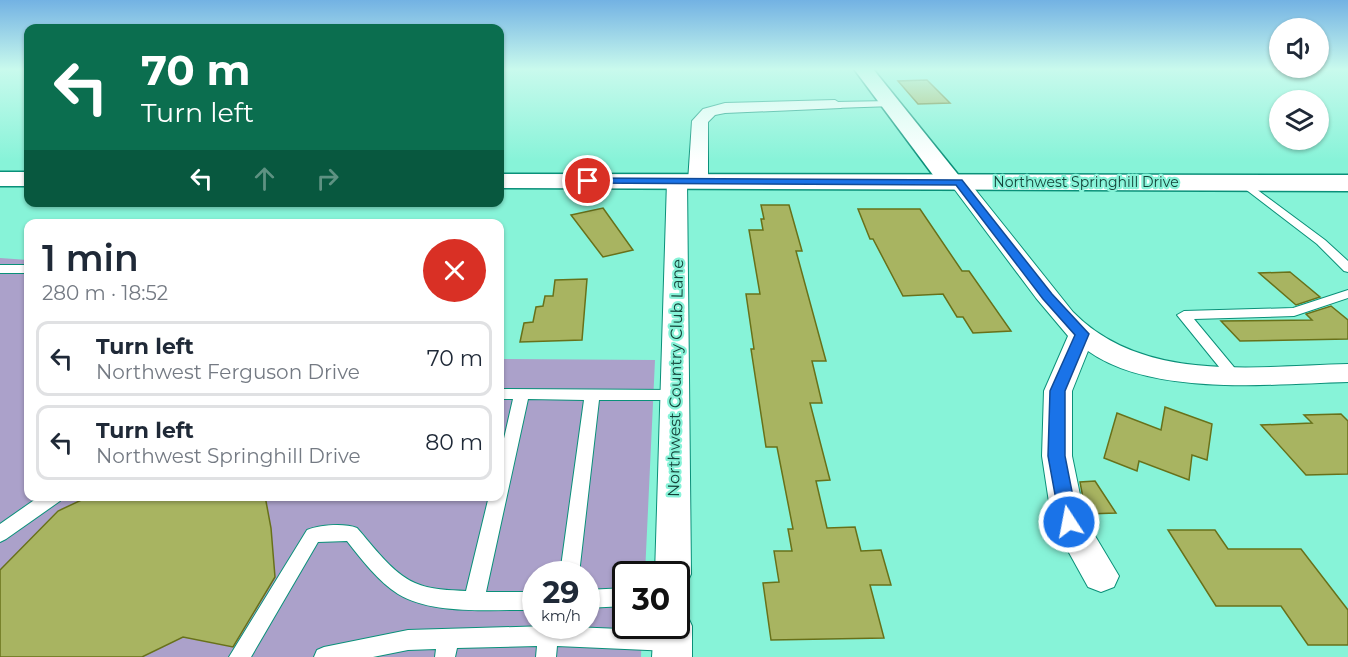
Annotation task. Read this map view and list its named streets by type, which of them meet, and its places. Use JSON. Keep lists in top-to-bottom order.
{
  "streets": {
    "main road": ["Northwest Springhill Drive"],
    "street": ["Northwest Country Club Lane"]
  },
  "crossings": [
    ["Northwest Springhill Drive", "Northwest Country Club Lane"]
  ],
  "page": {
    "turn": ["70 m", "Turn left"],
    "heading": ["1 min", "280 m · 18:52"],
    "list": [
      {
        "name": "Turn left",
        "note": "Northwest Ferguson Drive",
        "value": "70 m"
      },
      {
        "name": "Turn left",
        "note": "Northwest Springhill Drive",
        "value": "80 m"
      }
    ],
    "speed": "29 km/h",
    "limit": "30"
  }
}
